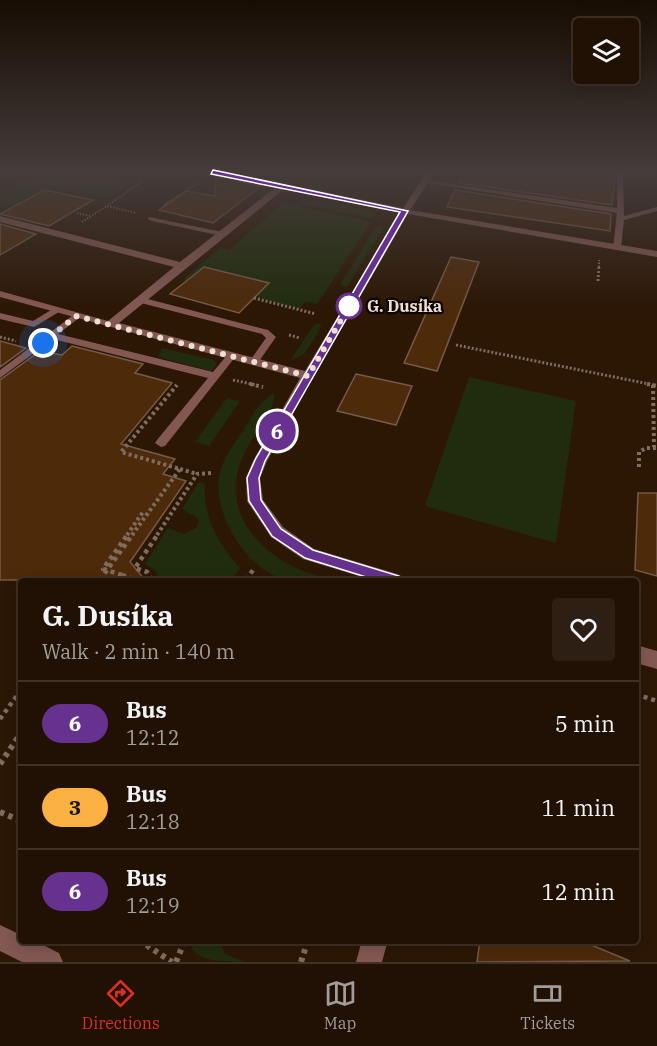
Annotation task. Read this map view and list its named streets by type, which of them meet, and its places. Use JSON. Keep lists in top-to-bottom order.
{
  "places": ["G. Dusíka"],
  "lines": ["bus line 6"],
  "page": {
    "on_map": "6",
    "heading": ["G. Dusíka", "Walk · 2 min · 140 m"],
    "list": [
      {
        "mark": "6",
        "name": "Bus",
        "note": "12:12",
        "value": "5 min"
      },
      {
        "mark": "3",
        "name": "Bus",
        "note": "12:18",
        "value": "11 min"
      },
      {
        "mark": "6",
        "name": "Bus",
        "note": "12:19",
        "value": "12 min"
      }
    ],
    "tabs": ["Directions", "Map", "Tickets"]
  }
}
